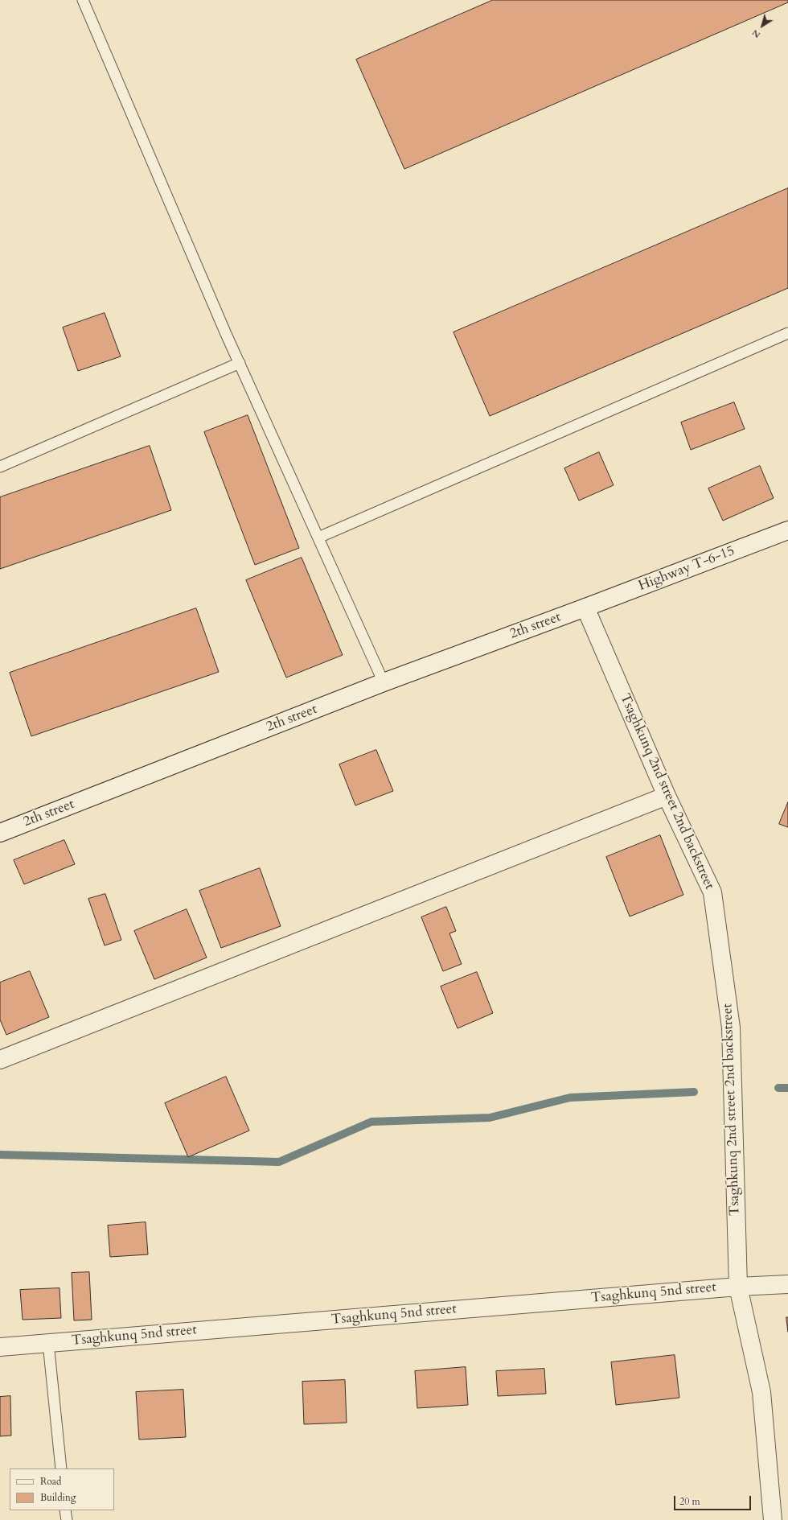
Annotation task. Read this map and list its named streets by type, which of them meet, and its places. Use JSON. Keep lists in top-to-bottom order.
{
  "streets": {
    "street": [
      "Highway T-6-15",
      "2th street",
      "Tsaghkunq 2nd street 2nd backstreet",
      "Tsaghkunq 5nd street"
    ]
  },
  "crossings": [
    ["Highway T-6-15", "2th street"],
    ["Highway T-6-15", "Tsaghkunq 2nd street 2nd backstreet"],
    ["2th street", "Tsaghkunq 2nd street 2nd backstreet"],
    ["Tsaghkunq 2nd street 2nd backstreet", "Tsaghkunq 5nd street"]
  ],
  "legend": ["Road", "Building"],
  "scale_bar": "20 m",
  "north": "bottom left"
}
